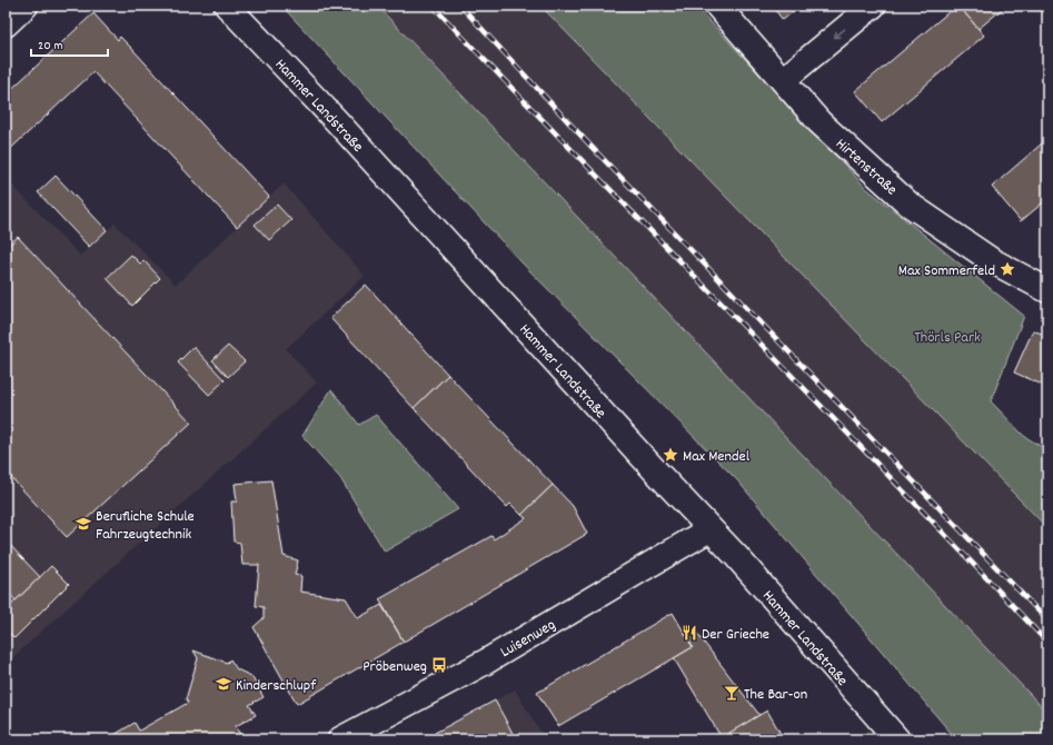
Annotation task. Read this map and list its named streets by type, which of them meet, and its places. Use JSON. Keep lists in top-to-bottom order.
{
  "streets": {
    "street": ["Hammer Landstraße", "Hirtenstraße", "Luisenweg"]
  },
  "crossings": [
    ["Hammer Landstraße", "Luisenweg"]
  ],
  "parks": ["Thörls Park"],
  "places": {
    "place": ["Max Sommerfeld", "Max Mendel"],
    "school or university": ["Berufliche Schule Fahrzeugtechnik", "Kinderschlupf"],
    "restaurant": ["Der Grieche"],
    "bus stop": ["Pröbenweg"],
    "bar": ["The Bar-on"]
  },
  "scale_bar": "20 m"
}
